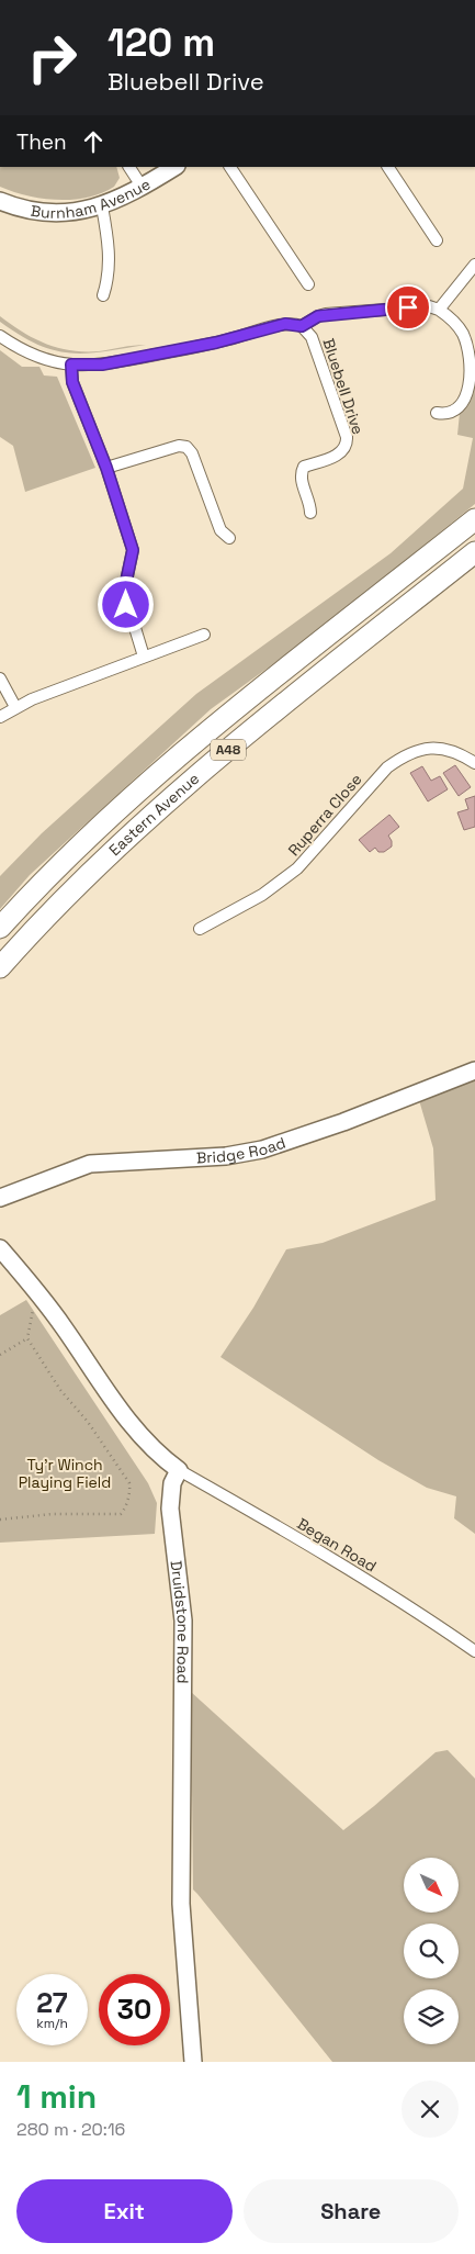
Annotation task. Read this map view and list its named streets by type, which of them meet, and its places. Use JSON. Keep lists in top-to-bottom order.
{
  "streets": {
    "highway": ["A48", "Eastern Avenue"],
    "street": [
      "Burnham Avenue",
      "Bluebell Drive",
      "Ruperra Close",
      "Bridge Road",
      "Began Road",
      "Druidstone Road"
    ]
  },
  "crossings": [
    ["Began Road", "Druidstone Road"]
  ],
  "parks": ["Ty'r Winch Playing Field"],
  "north": "bottom right",
  "page": {
    "turn": ["120 m", "Bluebell Drive"],
    "then": "Then",
    "speed": "27 km/h",
    "limit": "30",
    "heading": ["1 min", "280 m · 20:16"],
    "buttons": ["Exit", "Share"]
  }
}
